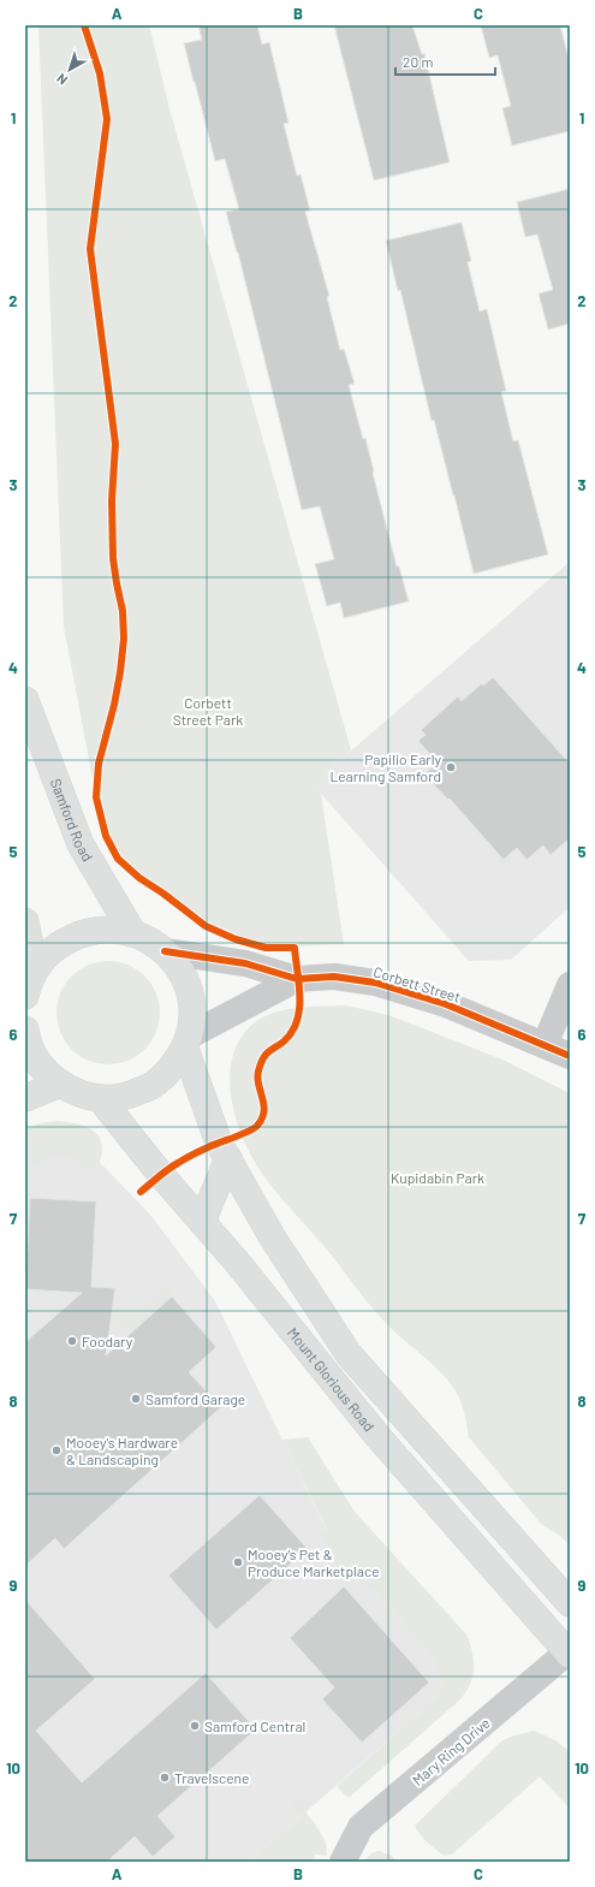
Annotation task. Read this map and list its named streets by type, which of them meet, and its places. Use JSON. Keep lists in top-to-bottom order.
{
  "streets": {
    "main road": ["Samford Road", "Mount Glorious Road"],
    "street": ["Corbett Street", "Mary Ring Drive"]
  },
  "crossings": [
    ["Corbett Street", "Mount Glorious Road"],
    ["Mount Glorious Road", "Mary Ring Drive"]
  ],
  "parks": ["Corbett Street Park", "Kupidabin Park"],
  "places": [
    "Papilio Early Learning Samford",
    "Foodary",
    "Samford Garage",
    "Mooey's Hardware & Landscaping",
    "Mooey's Pet & Produce Marketplace",
    "Samford Central",
    "Travelscene"
  ],
  "scale_bar": "20 m",
  "north": "bottom left",
  "grid": {
    "columns": ["A", "B", "C"],
    "rows": [
      "1",
      "2",
      "3",
      "4",
      "5",
      "6",
      "7",
      "8",
      "9",
      "10"
    ]
  }
}
